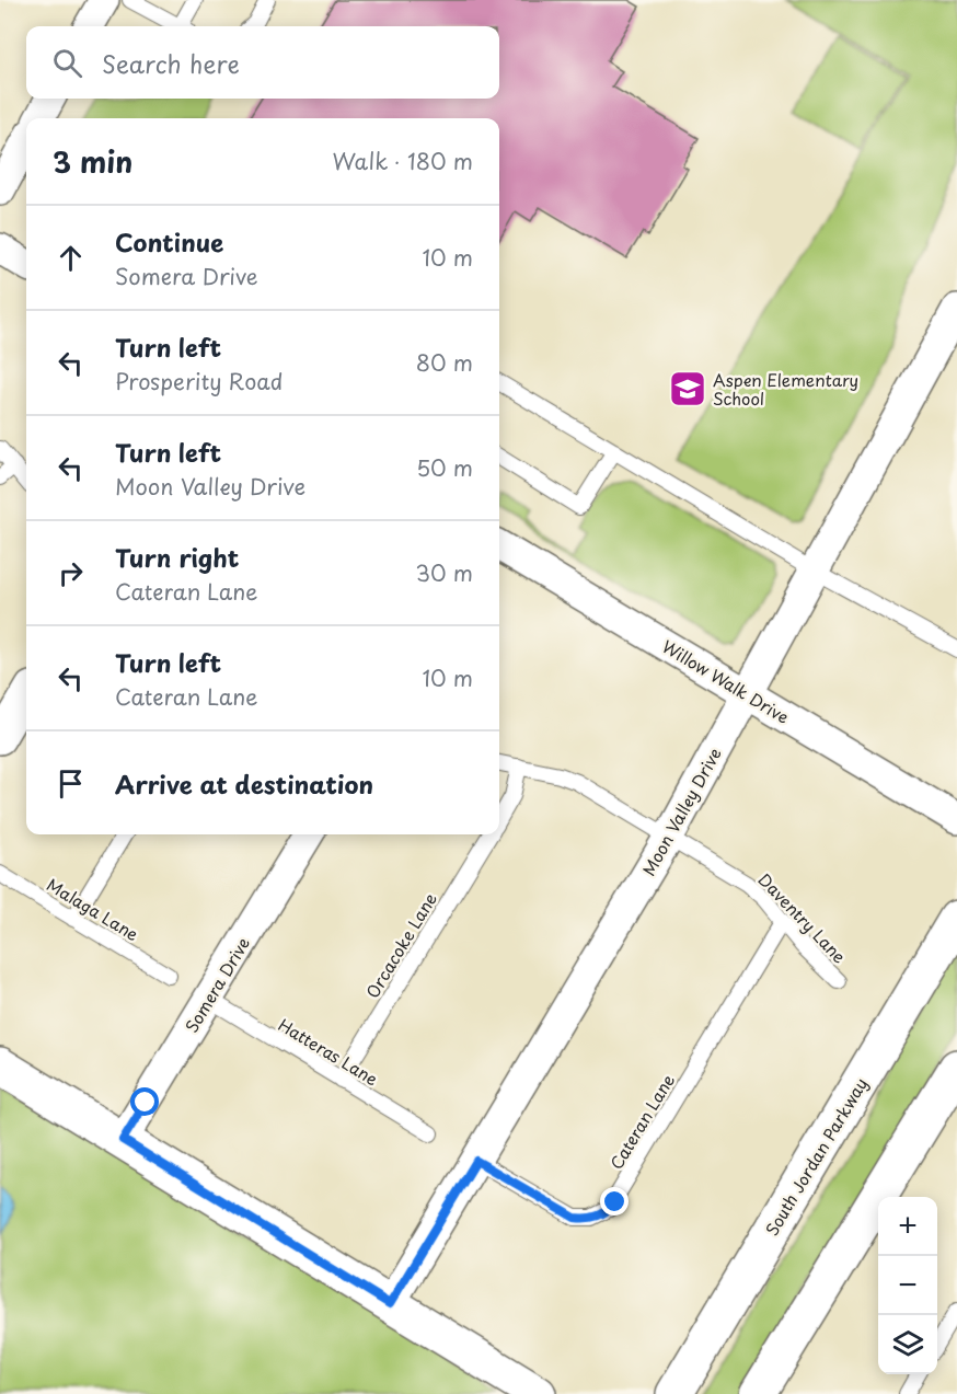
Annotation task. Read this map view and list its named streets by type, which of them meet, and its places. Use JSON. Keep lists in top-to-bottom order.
{
  "streets": {
    "street": [
      "Willow Walk Drive",
      "Moon Valley Drive",
      "Somera Drive",
      "South Jordan Parkway"
    ],
    "lane": [
      "Malaga Lane",
      "Daventry Lane",
      "Orcacoke Lane",
      "Hatteras Lane",
      "Cateran Lane"
    ]
  },
  "crossings": [
    ["Willow Walk Drive", "Moon Valley Drive"],
    ["Moon Valley Drive", "Daventry Lane"],
    ["Moon Valley Drive", "Cateran Lane"],
    ["Daventry Lane", "Orcacoke Lane"],
    ["Daventry Lane", "Cateran Lane"],
    ["Orcacoke Lane", "Hatteras Lane"],
    ["Somera Drive", "Hatteras Lane"]
  ],
  "places": {
    "school or university": ["Aspen Elementary School"]
  },
  "page": {
    "search": "Search here",
    "heading": ["3 min", "Walk · 180 m"],
    "list": [
      ["Continue", "Somera Drive", "10 m"],
      ["Turn left", "Prosperity Road", "80 m"],
      ["Turn left", "Moon Valley Drive", "50 m"],
      ["Turn right", "Cateran Lane", "30 m"],
      ["Turn left", "Cateran Lane", "10 m"],
      "Arrive at destination"
    ],
    "map_buttons": ["+", "−"]
  }
}
